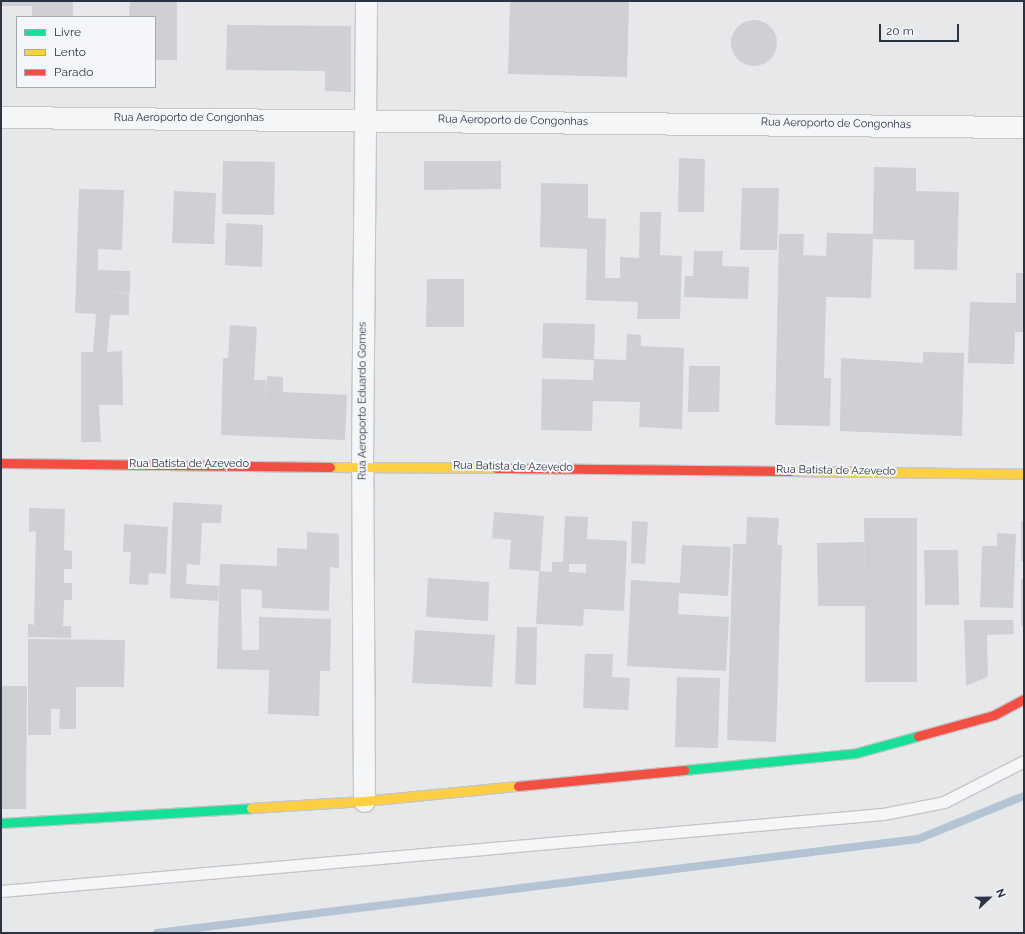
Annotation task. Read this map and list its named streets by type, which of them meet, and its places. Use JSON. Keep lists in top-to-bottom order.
{
  "streets": {
    "street": ["Rua Aeroporto de Congonhas", "Rua Aeroporto Eduardo Gomes", "Rua Batista de Azevedo"]
  },
  "crossings": [
    ["Rua Aeroporto de Congonhas", "Rua Aeroporto Eduardo Gomes"],
    ["Rua Aeroporto Eduardo Gomes", "Rua Batista de Azevedo"]
  ],
  "legend": ["Livre", "Lento", "Parado"],
  "scale_bar": "20 m",
  "north": "right"
}
